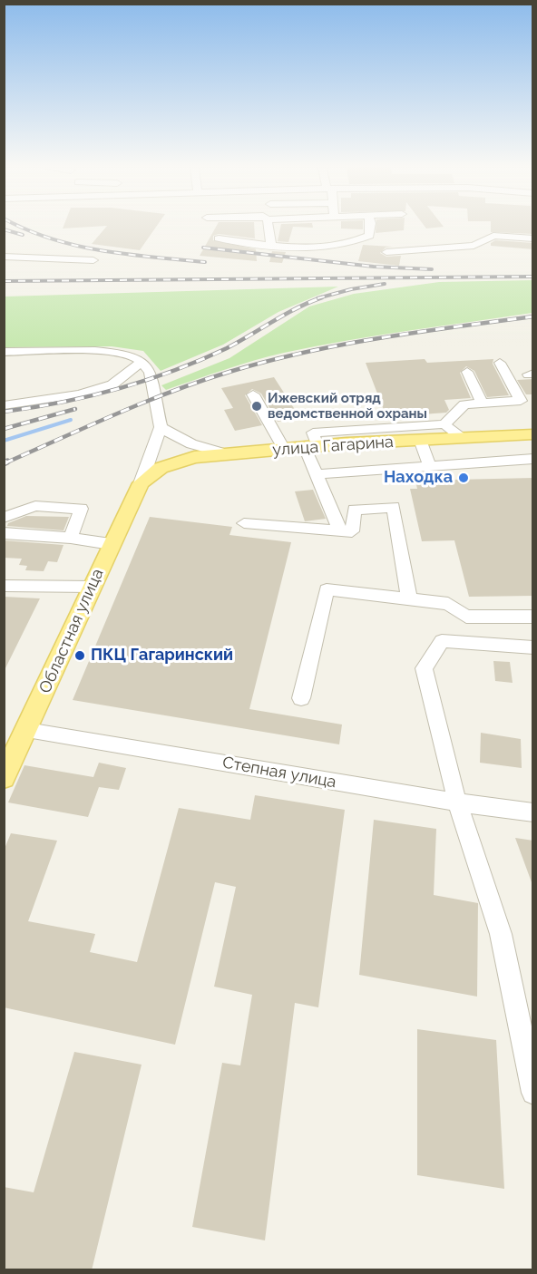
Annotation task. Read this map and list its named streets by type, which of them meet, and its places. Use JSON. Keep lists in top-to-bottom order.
{
  "streets": {
    "main road": ["улица Гагарина", "Областная улица"],
    "street": ["Степная улица"]
  },
  "crossings": [
    ["улица Гагарина", "Областная улица"],
    ["Областная улица", "Степная улица"]
  ],
  "places": ["Ижевский отряд ведомственной охраны", "Находка", "ПКЦ Гагаринский"]
}
